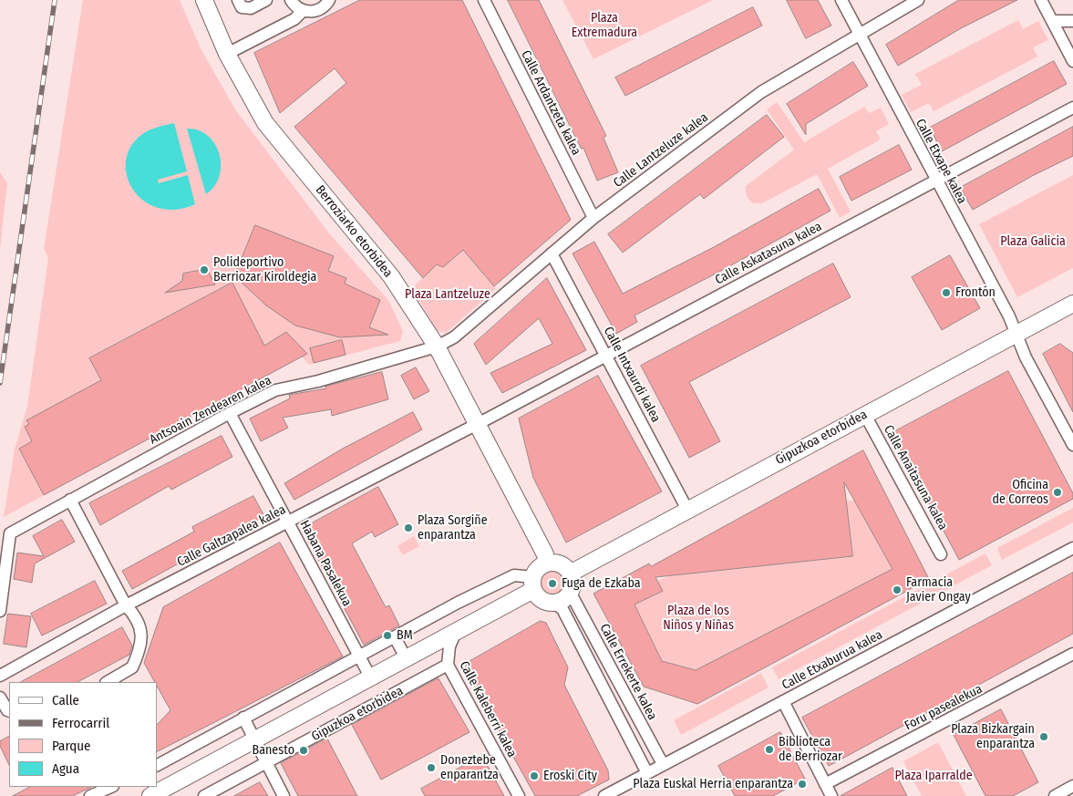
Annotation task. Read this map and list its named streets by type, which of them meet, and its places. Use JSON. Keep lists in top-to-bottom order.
{
  "streets": {
    "main road": ["Berroziarko etorbidea", "Gipuzkoa etorbidea"],
    "street": [
      "Calle Ardantzeta kalea",
      "Calle Lantzeluze kalea",
      "Calle Etxape kalea",
      "Calle Askatasuna kalea",
      "Calle Intxaurdi kalea",
      "Antsoain Zendearen kalea",
      "Calle Anaitasuna kalea",
      "Calle Galtzapalea kalea",
      "Habana Pasalekua",
      "Calle Etxaburua kalea",
      "Calle Errekerte kalea",
      "Foru pasealekua",
      "Calle Kaleberri kalea"
    ]
  },
  "crossings": [
    ["Calle Ardantzeta kalea", "Calle Lantzeluze kalea"],
    ["Calle Lantzeluze kalea", "Calle Etxape kalea"],
    ["Calle Lantzeluze kalea", "Berroziarko etorbidea"],
    ["Calle Lantzeluze kalea", "Calle Intxaurdi kalea"],
    ["Calle Lantzeluze kalea", "Antsoain Zendearen kalea"],
    ["Calle Etxape kalea", "Calle Askatasuna kalea"],
    ["Calle Etxape kalea", "Gipuzkoa etorbidea"],
    ["Berroziarko etorbidea", "Calle Askatasuna kalea"],
    ["Berroziarko etorbidea", "Antsoain Zendearen kalea"],
    ["Berroziarko etorbidea", "Gipuzkoa etorbidea"],
    ["Berroziarko etorbidea", "Calle Galtzapalea kalea"],
    ["Berroziarko etorbidea", "Calle Errekerte kalea"],
    ["Calle Askatasuna kalea", "Calle Intxaurdi kalea"],
    ["Calle Askatasuna kalea", "Calle Galtzapalea kalea"],
    ["Calle Intxaurdi kalea", "Gipuzkoa etorbidea"],
    ["Antsoain Zendearen kalea", "Habana Pasalekua"],
    ["Gipuzkoa etorbidea", "Calle Anaitasuna kalea"],
    ["Gipuzkoa etorbidea", "Habana Pasalekua"],
    ["Gipuzkoa etorbidea", "Calle Errekerte kalea"],
    ["Gipuzkoa etorbidea", "Calle Kaleberri kalea"],
    ["Calle Galtzapalea kalea", "Habana Pasalekua"],
    ["Calle Etxaburua kalea", "Calle Errekerte kalea"]
  ],
  "parks": [
    "Plaza Extremadura",
    "Plaza Galicia",
    "Plaza Lantzeluze",
    "Plaza de los Niños y Niñas",
    "Plaza Iparralde"
  ],
  "places": [
    "Polideportivo Berriozar Kiroldegia",
    "Frontón",
    "Oficina de Correos",
    "Plaza Sorgiñe enparantza",
    "Fuga de Ezkaba",
    "Farmacia Javier Ongay",
    "BM",
    "Plaza Bizkargain enparantza",
    "Biblioteca de Berriozar",
    "Banesto",
    "Doneztebe enparantza",
    "Eroski City",
    "Plaza Euskal Herria enparantza"
  ],
  "legend": [
    "Calle",
    "Ferrocarril",
    "Parque",
    "Agua"
  ]
}
